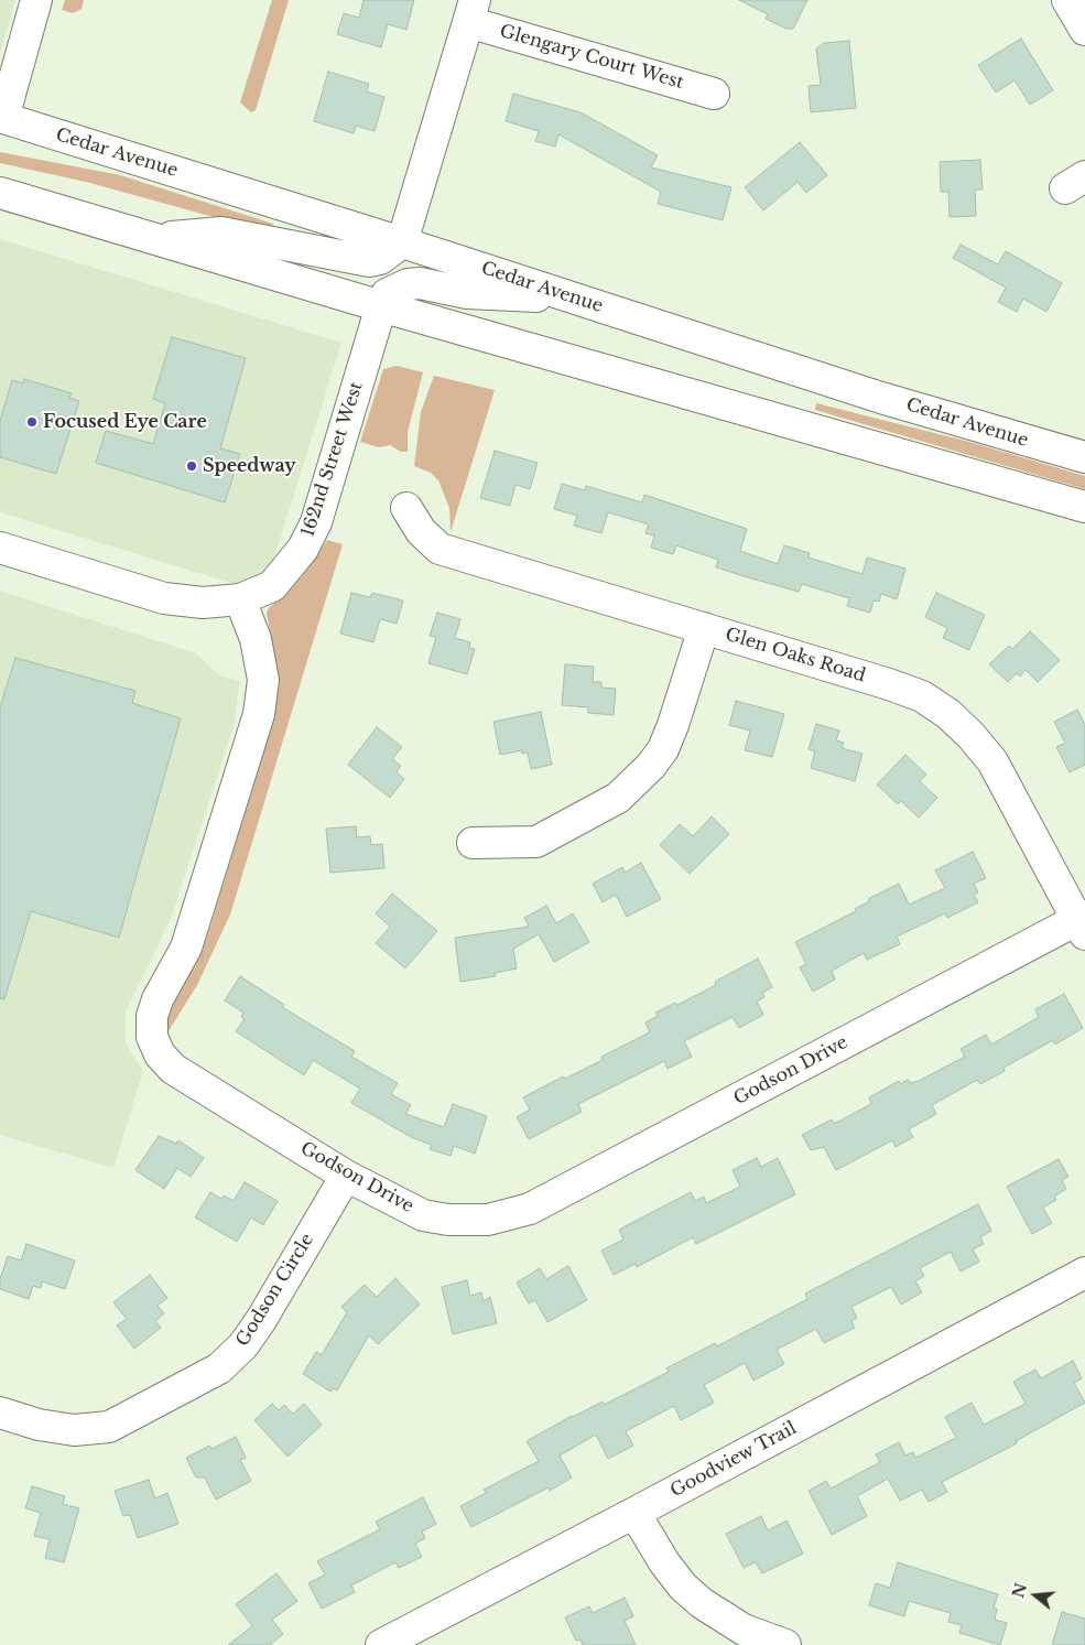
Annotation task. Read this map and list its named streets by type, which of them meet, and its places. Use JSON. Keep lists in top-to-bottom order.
{
  "streets": {
    "street": [
      "Glengary Court West",
      "Cedar Avenue",
      "162nd Street West",
      "Glen Oaks Road",
      "Godson Drive",
      "Godson Circle",
      "Goodview Trail"
    ]
  },
  "crossings": [
    ["162nd Street West", "Godson Drive"],
    ["Glen Oaks Road", "Godson Drive"],
    ["Godson Drive", "Godson Circle"]
  ],
  "places": ["Focused Eye Care", "Speedway"],
  "north": "left"
}
